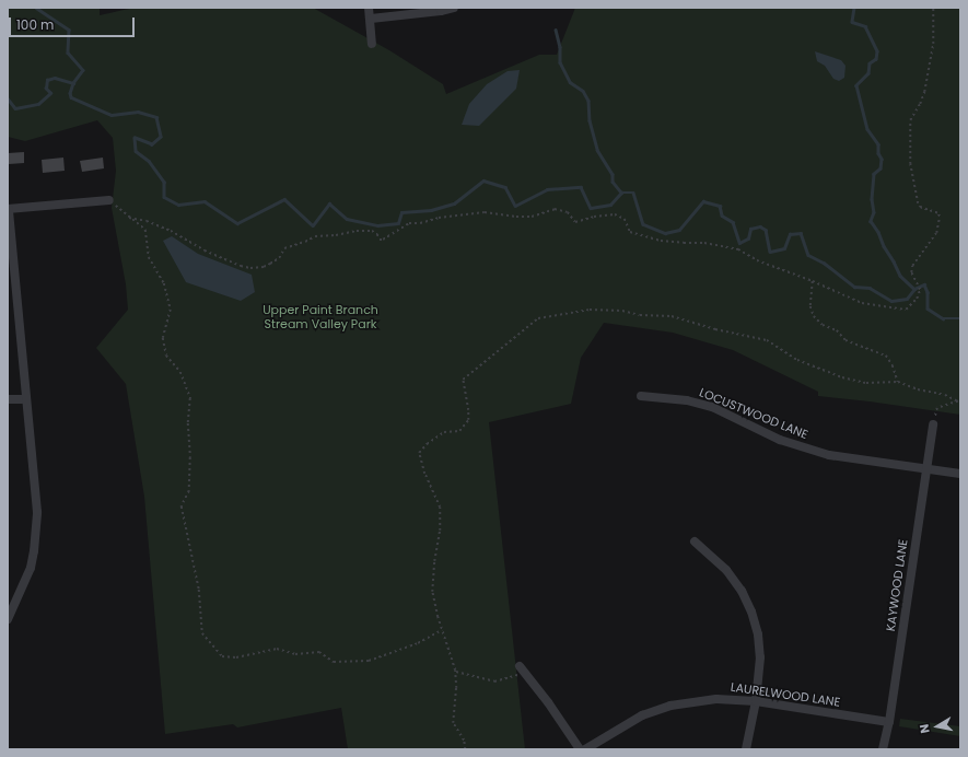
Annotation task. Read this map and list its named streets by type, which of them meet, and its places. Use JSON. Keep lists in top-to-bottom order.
{
  "streets": {
    "street": ["LOCUSTWOOD LANE", "KAYWOOD LANE", "LAURELWOOD LANE"]
  },
  "crossings": [
    ["LOCUSTWOOD LANE", "KAYWOOD LANE"],
    ["KAYWOOD LANE", "LAURELWOOD LANE"]
  ],
  "parks": ["Upper Paint Branch Stream Valley Park"],
  "scale_bar": "100 m",
  "north": "left"
}
